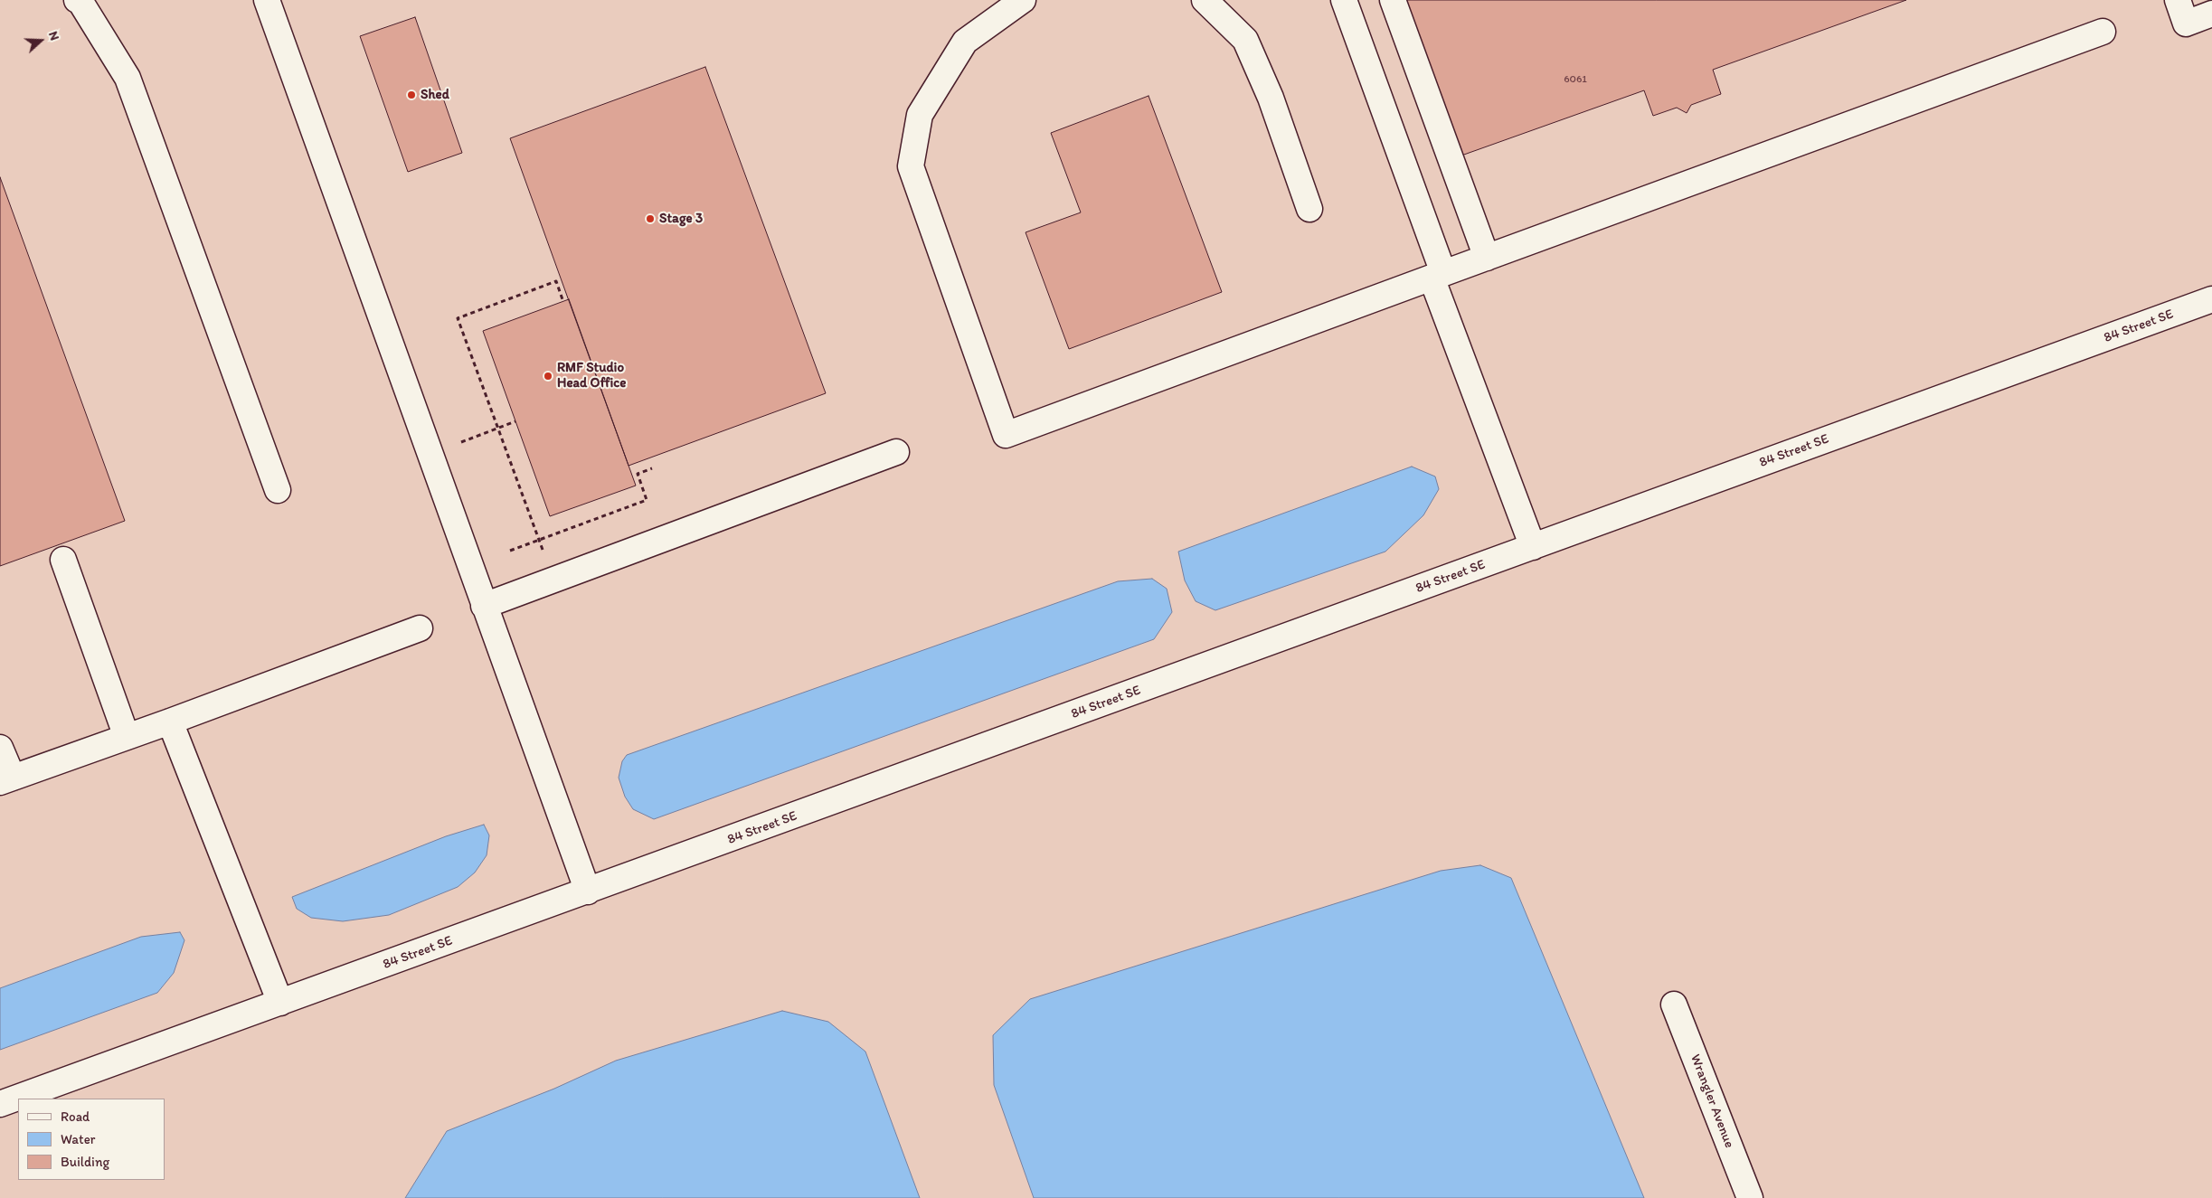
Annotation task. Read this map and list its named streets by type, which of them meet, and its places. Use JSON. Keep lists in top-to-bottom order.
{
  "streets": {
    "street": ["84 Street SE", "Wrangler Avenue"]
  },
  "places": ["Shed", "Stage 3", "RMF Studio Head Office"],
  "house_numbers": ["6061"],
  "legend": ["Road", "Water", "Building"],
  "north": "right"
}
